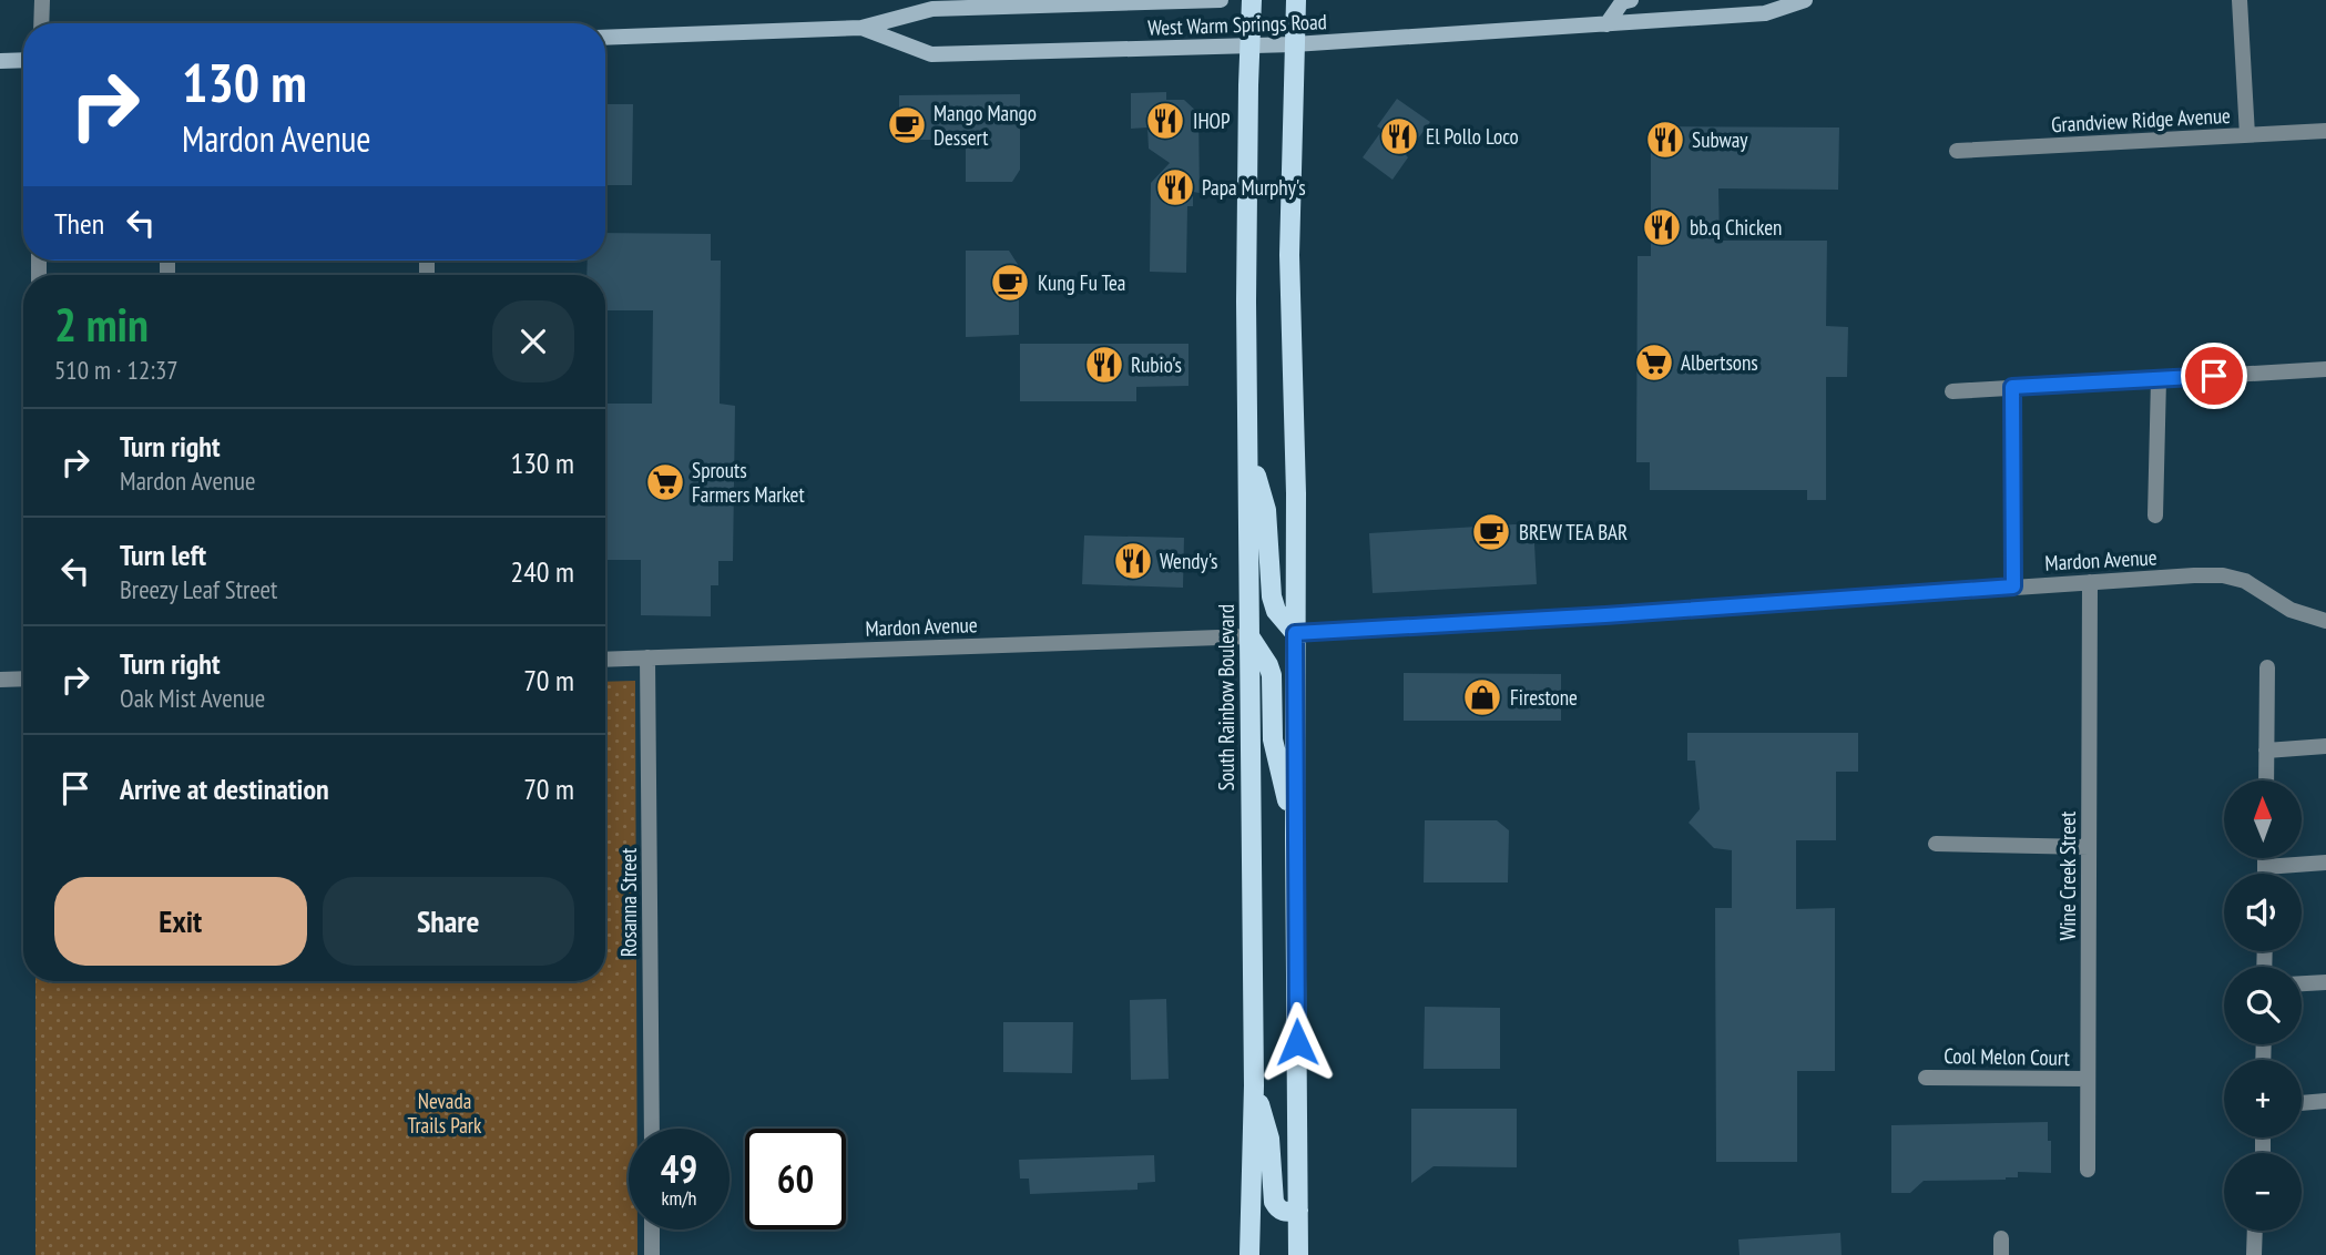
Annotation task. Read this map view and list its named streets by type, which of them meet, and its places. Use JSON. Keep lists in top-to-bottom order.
{
  "streets": {
    "main road": ["West Warm Springs Road", "South Rainbow Boulevard"],
    "street": [
      "Grandview Ridge Avenue",
      "Mardon Avenue",
      "Wine Creek Street",
      "Rosanna Street",
      "Cool Melon Court"
    ]
  },
  "crossings": [
    ["West Warm Springs Road", "South Rainbow Boulevard"],
    ["Mardon Avenue", "South Rainbow Boulevard"],
    ["Mardon Avenue", "Wine Creek Street"],
    ["Mardon Avenue", "Rosanna Street"],
    ["Wine Creek Street", "Cool Melon Court"]
  ],
  "parks": ["Nevada Trails Park"],
  "places": {
    "restaurant": [
      "IHOP",
      "El Pollo Loco",
      "Subway",
      "Papa Murphy's",
      "bb.q Chicken",
      "Rubio's",
      "Wendy's"
    ],
    "cafe": ["Mango Mango Dessert", "Kung Fu Tea", "BREW TEA BAR"],
    "supermarket": ["Albertsons", "Sprouts Farmers Market"],
    "shop": ["Firestone"]
  },
  "north": "top",
  "page": {
    "turn": ["130 m", "Mardon Avenue"],
    "then": "Then",
    "heading": ["2 min", "510 m · 12:37"],
    "list": [
      {
        "name": "Turn right",
        "note": "Mardon Avenue",
        "value": "130 m"
      },
      {
        "name": "Turn left",
        "note": "Breezy Leaf Street",
        "value": "240 m"
      },
      {
        "name": "Turn right",
        "note": "Oak Mist Avenue",
        "value": "70 m"
      },
      {
        "name": "Arrive at destination",
        "value": "70 m"
      }
    ],
    "map_buttons": ["+", "−"],
    "buttons": ["Exit", "Share"],
    "speed": "49 km/h",
    "limit": "60"
  }
}
